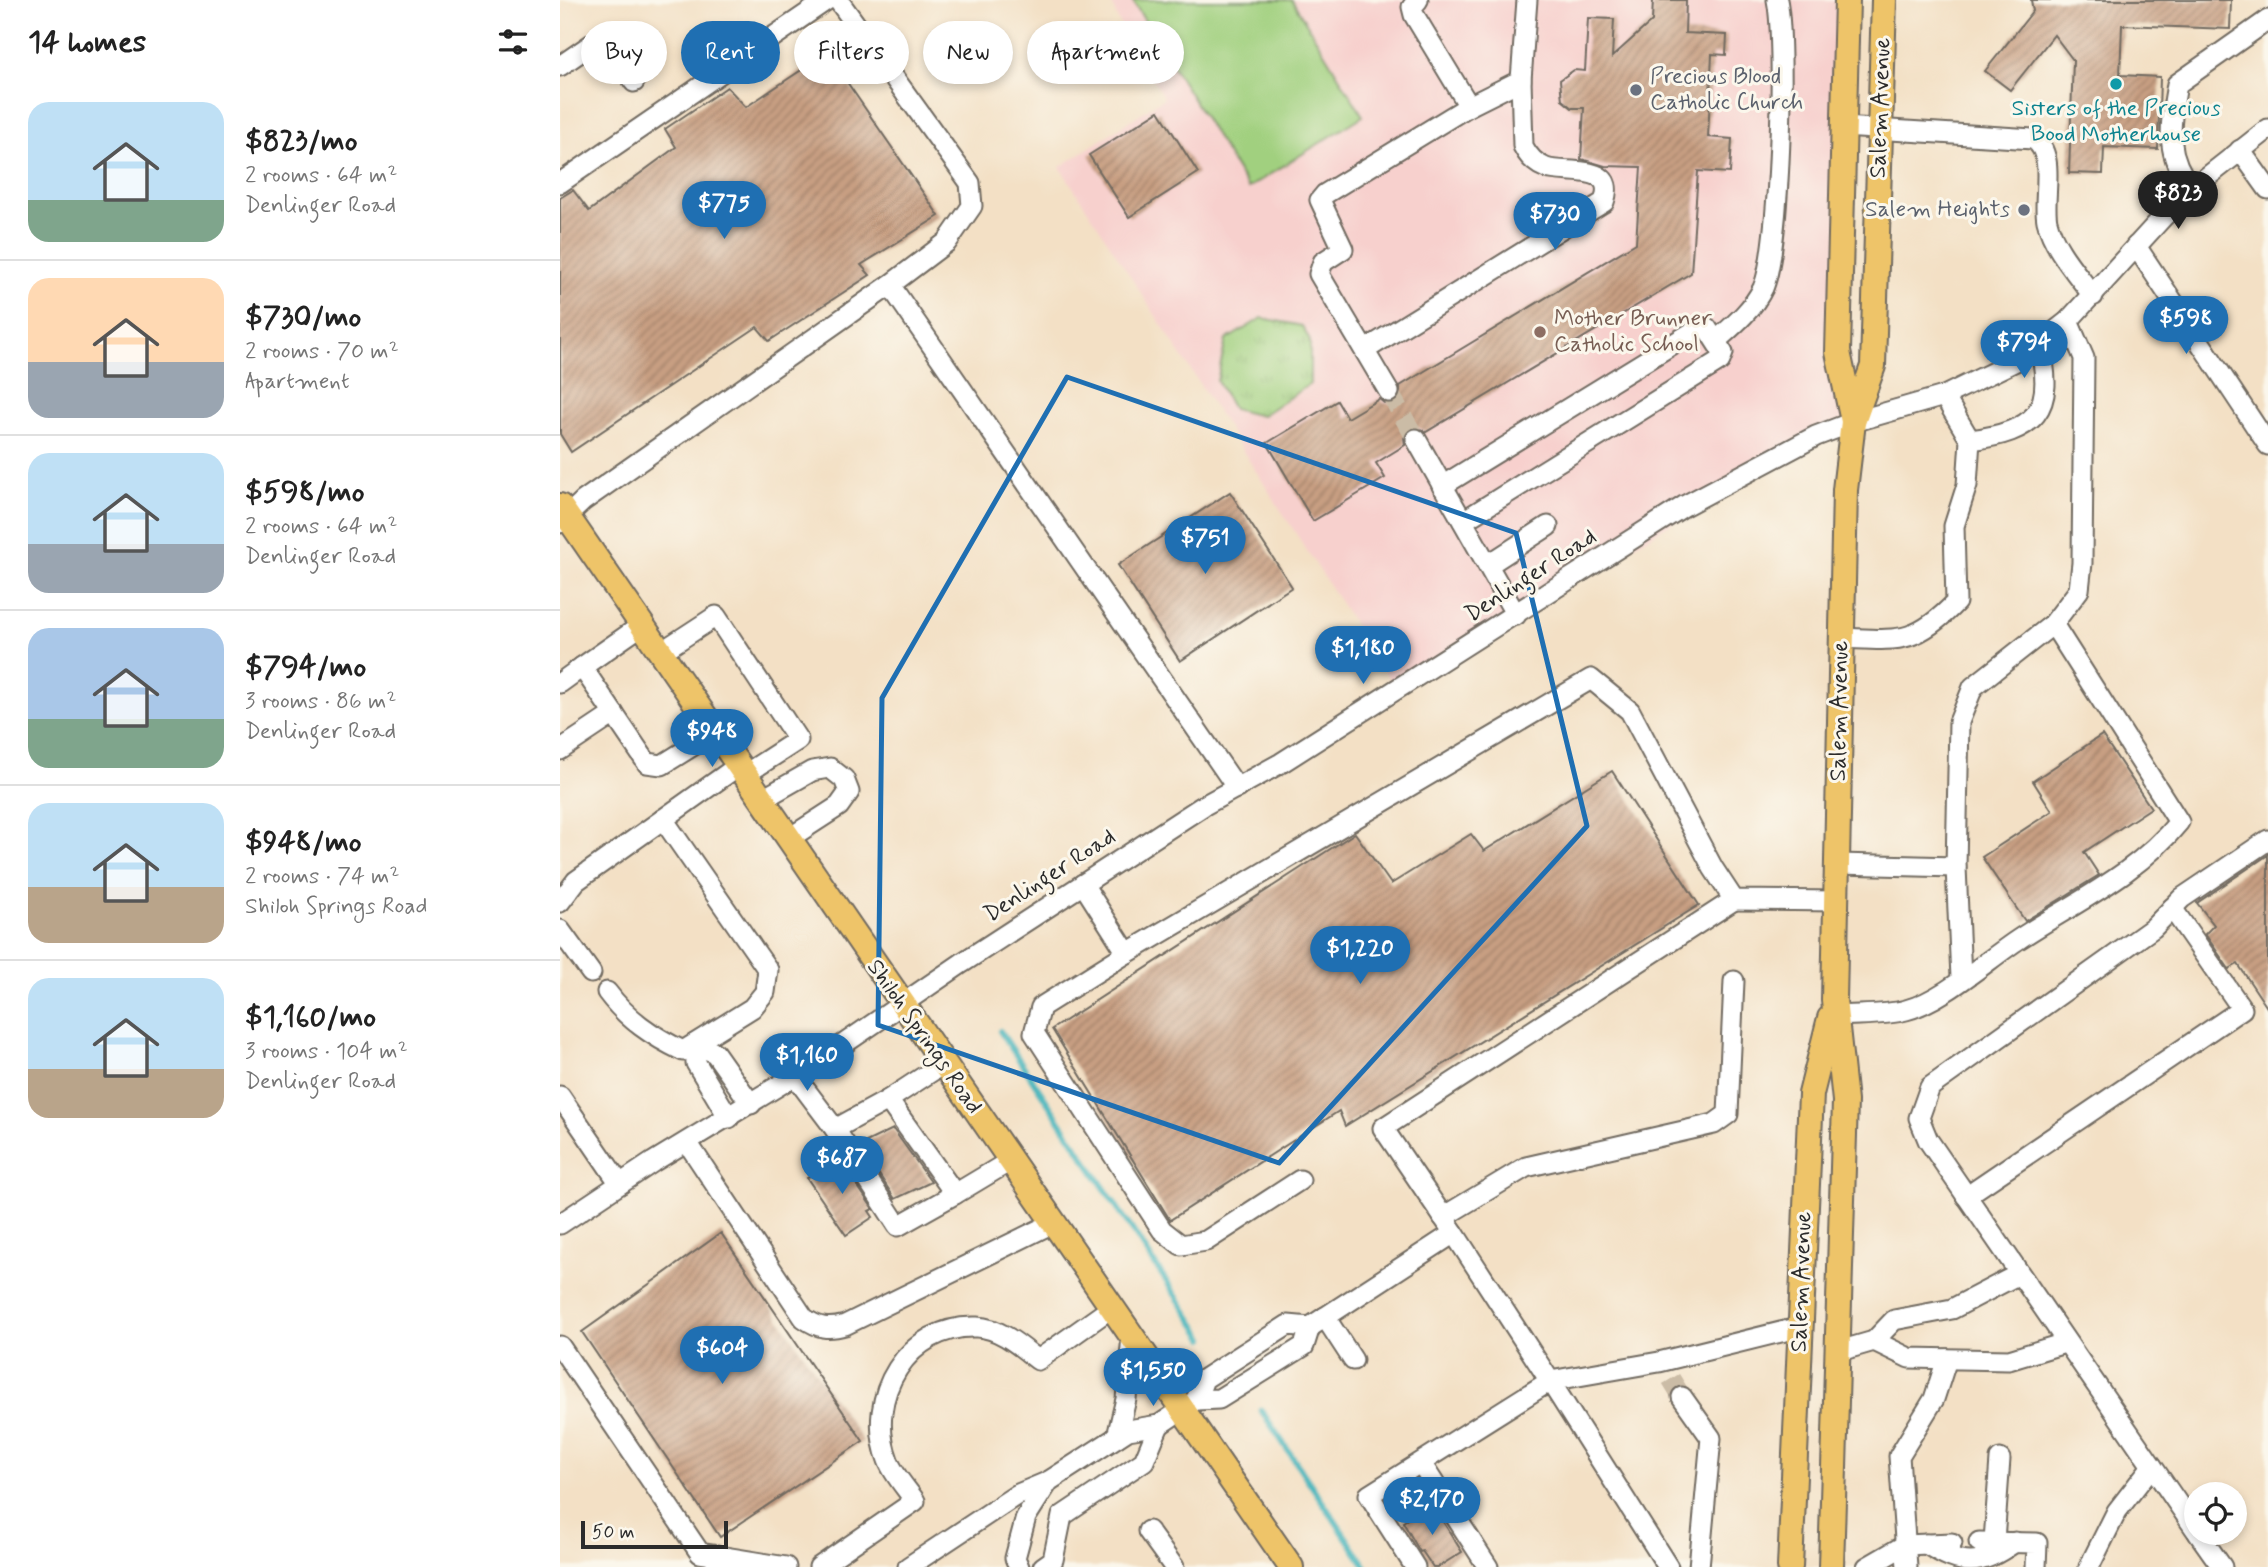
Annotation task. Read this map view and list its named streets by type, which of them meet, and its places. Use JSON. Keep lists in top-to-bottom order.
{
  "streets": {
    "main road": ["Salem Avenue", "Shiloh Springs Road"],
    "street": ["Denlinger Road"]
  },
  "crossings": [
    ["Salem Avenue", "Denlinger Road"],
    ["Denlinger Road", "Shiloh Springs Road"]
  ],
  "places": [
    "Sisters of the Precious Bood Motherhouse",
    "Precious Blood Catholic Church",
    "Salem Heights",
    "Mother Brunner Catholic School"
  ],
  "scale_bar": "50 m",
  "page": {
    "heading": "14 homes",
    "chip": [
      "Buy",
      "Rent",
      "Filters",
      "New",
      "Apartment"
    ],
    "list": [
      {
        "name": "$823/mo",
        "note": "2 rooms · 64 m² · Denlinger Road"
      },
      {
        "name": "$730/mo",
        "note": "2 rooms · 70 m² · Apartment"
      },
      {
        "name": "$598/mo",
        "note": "2 rooms · 64 m² · Denlinger Road"
      },
      {
        "name": "$794/mo",
        "note": "3 rooms · 86 m² · Denlinger Road"
      },
      {
        "name": "$948/mo",
        "note": "2 rooms · 74 m² · Shiloh Springs Road"
      },
      {
        "name": "$1,160/mo",
        "note": "3 rooms · 104 m² · Denlinger Road"
      }
    ],
    "price": [
      "$823",
      "$775",
      "$730",
      "$598",
      "$794",
      "$751",
      "$1,180",
      "$948",
      "$1,220",
      "$1,160",
      "$687",
      "$604",
      "$1,550",
      "$2,170"
    ],
    "scale": "50 m"
  }
}
